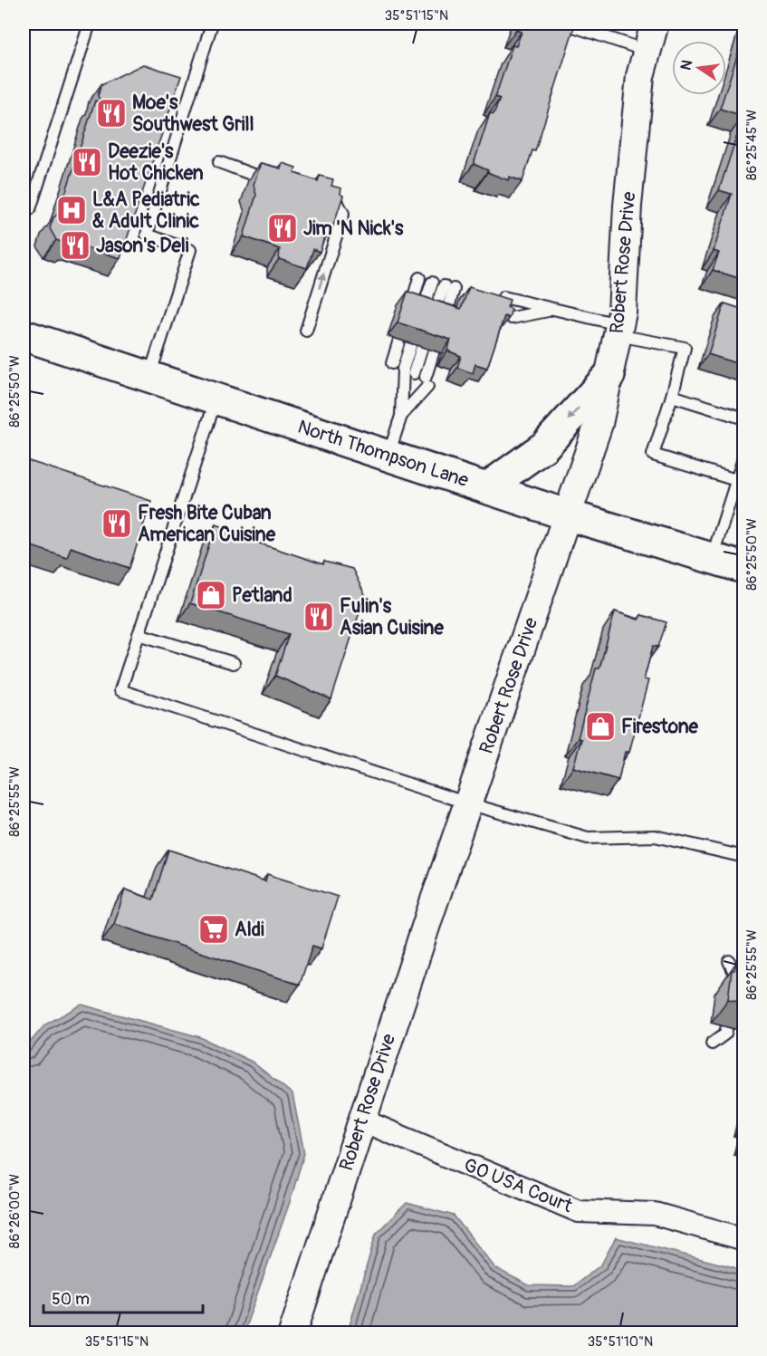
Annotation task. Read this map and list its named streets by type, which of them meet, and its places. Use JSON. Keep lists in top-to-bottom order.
{
  "streets": {
    "main road": ["North Thompson Lane"],
    "street": ["Robert Rose Drive", "GO USA Court"]
  },
  "crossings": [
    ["Robert Rose Drive", "North Thompson Lane"],
    ["Robert Rose Drive", "GO USA Court"]
  ],
  "places": {
    "restaurant": [
      "Moe's Southwest Grill",
      "Deezie's Hot Chicken",
      "Jim 'N Nick's",
      "Jason's Deli",
      "Fresh Bite Cuban American Cuisine",
      "Fulin's Asian Cuisine"
    ],
    "hospital": ["L&A Pediatric & Adult Clinic"],
    "shop": ["Petland", "Firestone"],
    "supermarket": ["Aldi"]
  },
  "scale_bar": "50 m",
  "north": "left",
  "coordinates": [
    "35°51'15\"N",
    "86°25'45\"W",
    "86°25'50\"W",
    "86°25'55\"W",
    "86°26'00\"W",
    "35°51'10\"N"
  ]
}
